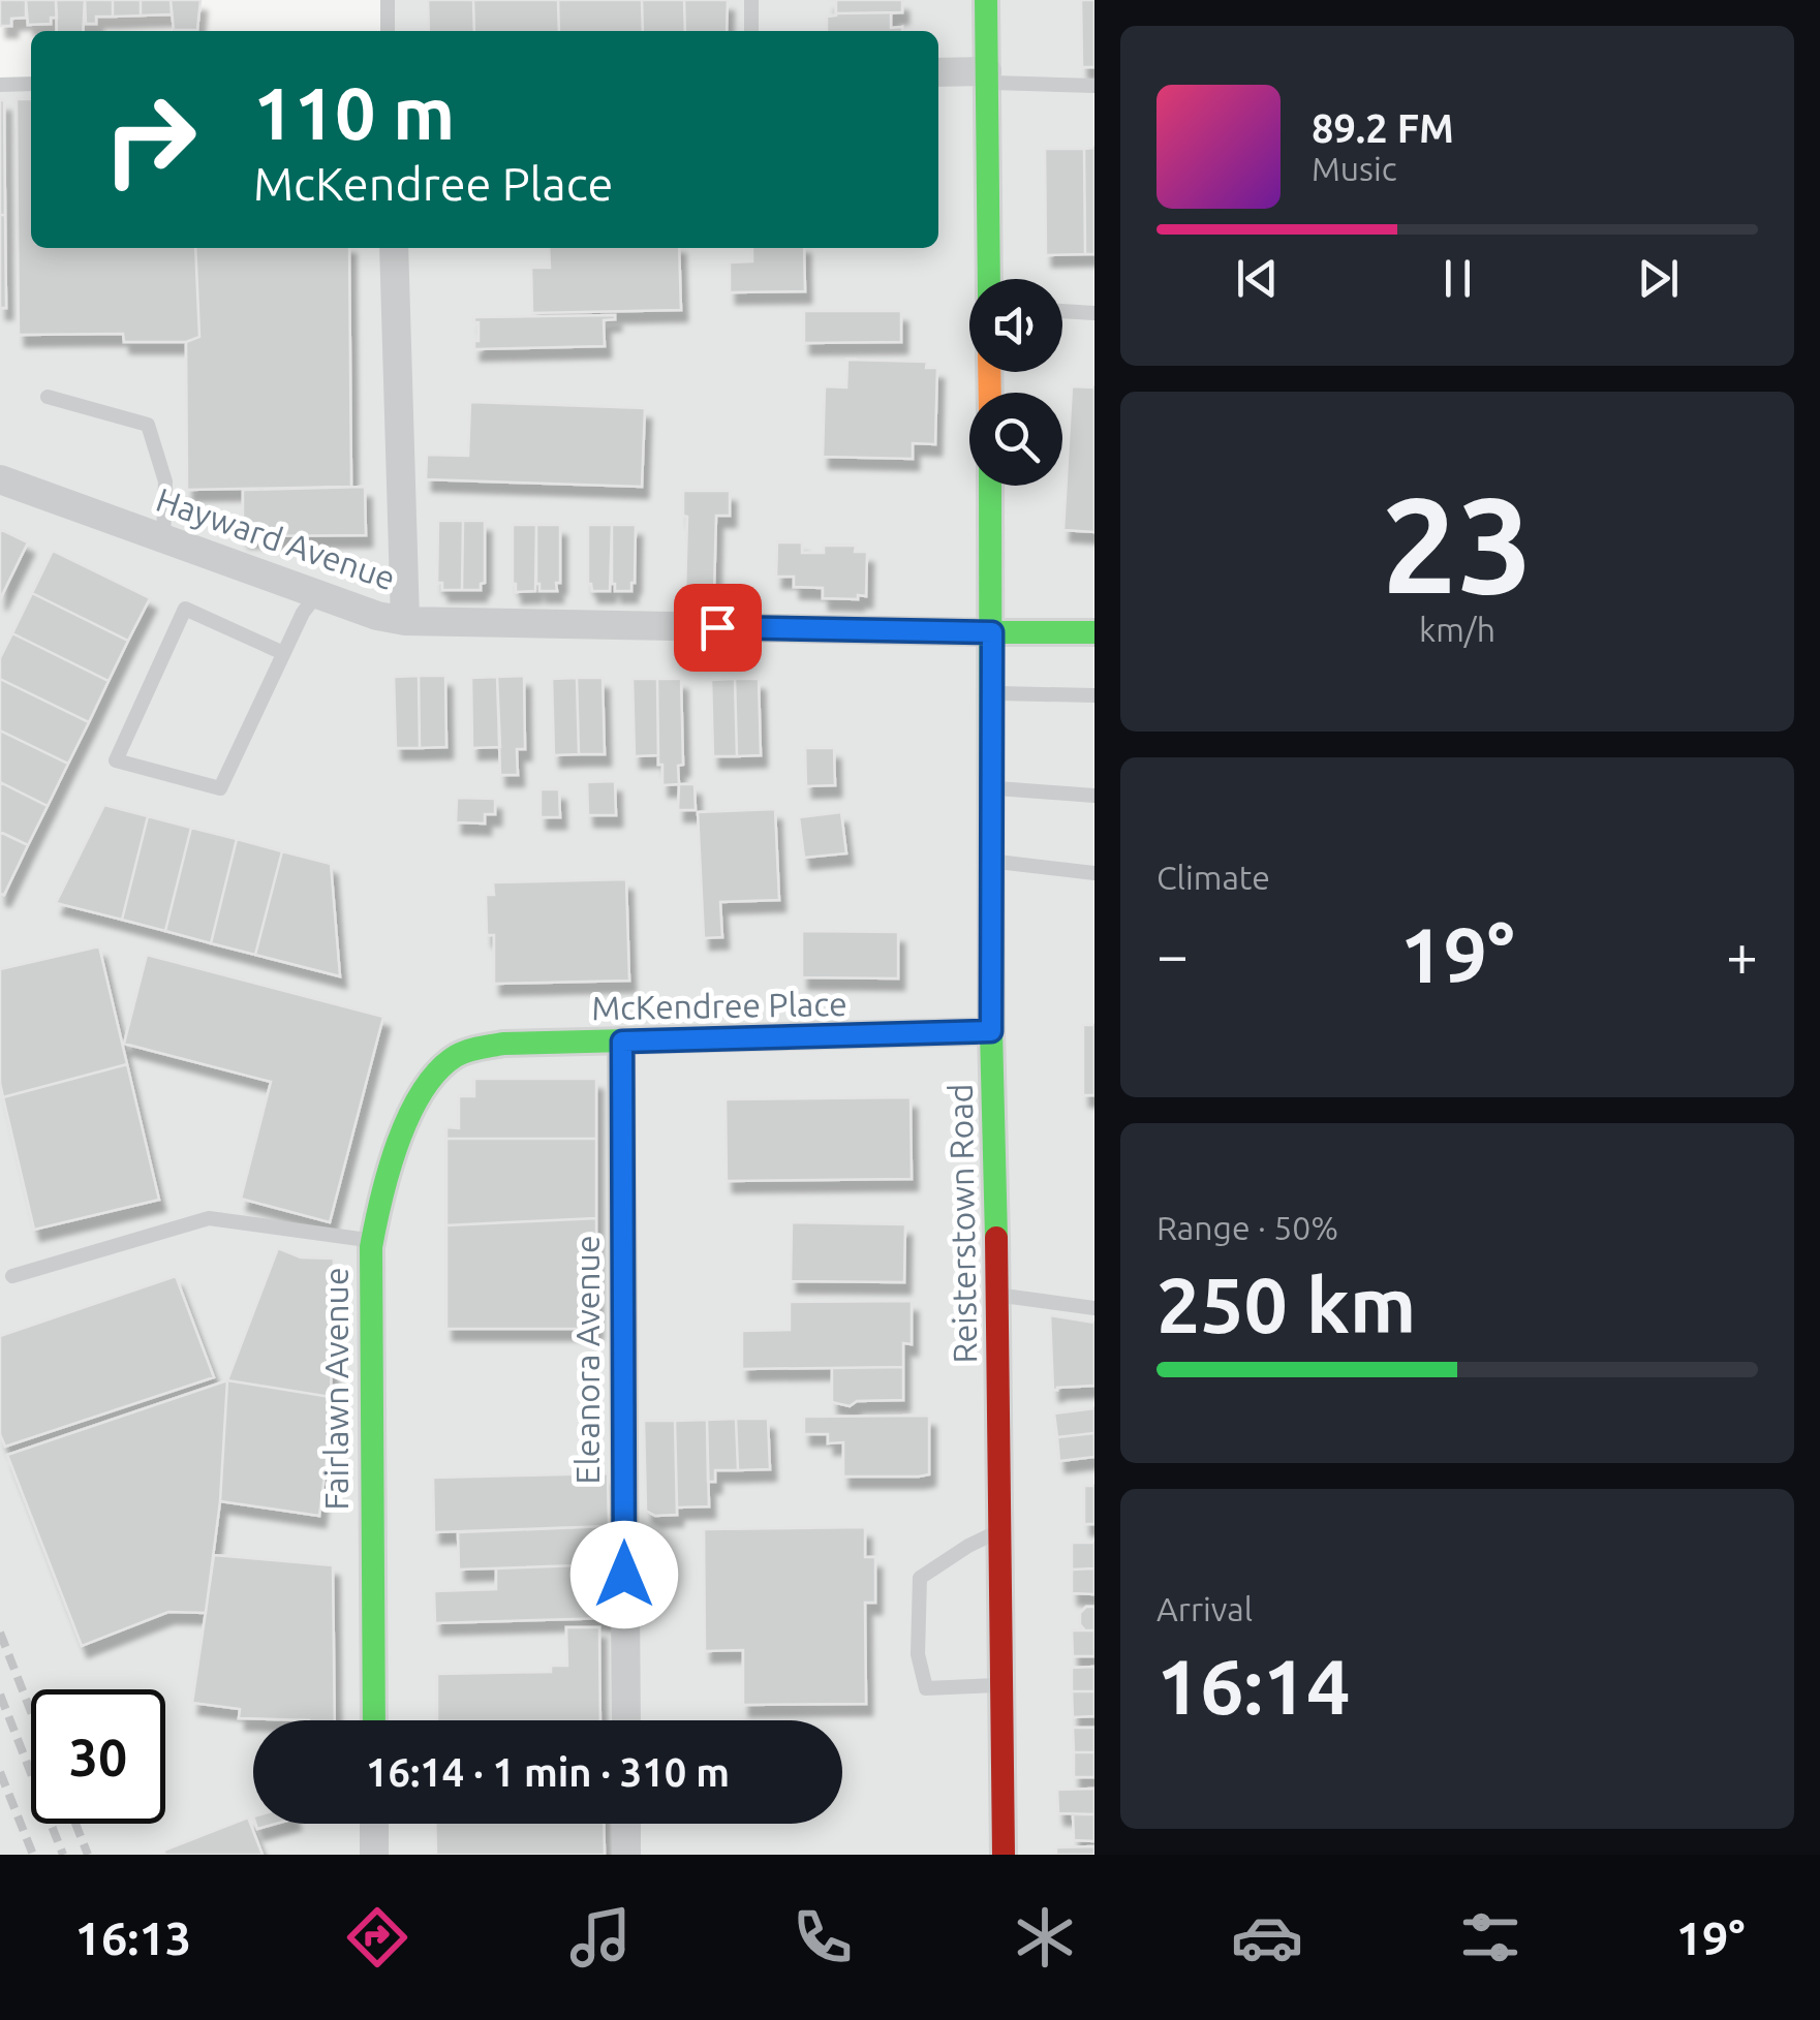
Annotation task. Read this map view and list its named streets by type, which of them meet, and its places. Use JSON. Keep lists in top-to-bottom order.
{
  "streets": {
    "main road": [
      "Hayward Avenue",
      "McKendree Place",
      "Reisterstown Road",
      "Fairlawn Avenue"
    ],
    "street": ["Eleanora Avenue"]
  },
  "crossings": [
    ["Hayward Avenue", "Reisterstown Road"],
    ["McKendree Place", "Reisterstown Road"],
    ["McKendree Place", "Eleanora Avenue"],
    ["McKendree Place", "Fairlawn Avenue"]
  ],
  "page": {
    "turn": ["110 m", "McKendree Place"],
    "song": ["89.2 FM", "Music"],
    "tile": [
      ["23", "km/h"],
      "Climate",
      ["Range · 50%", "250 km"],
      ["Arrival", "16:14"]
    ],
    "heat": ["−", "19°", "+"],
    "limit": "30",
    "trip": "16:14 · 1 min · 310 m",
    "tabs": ["16:13", "19°"]
  }
}
